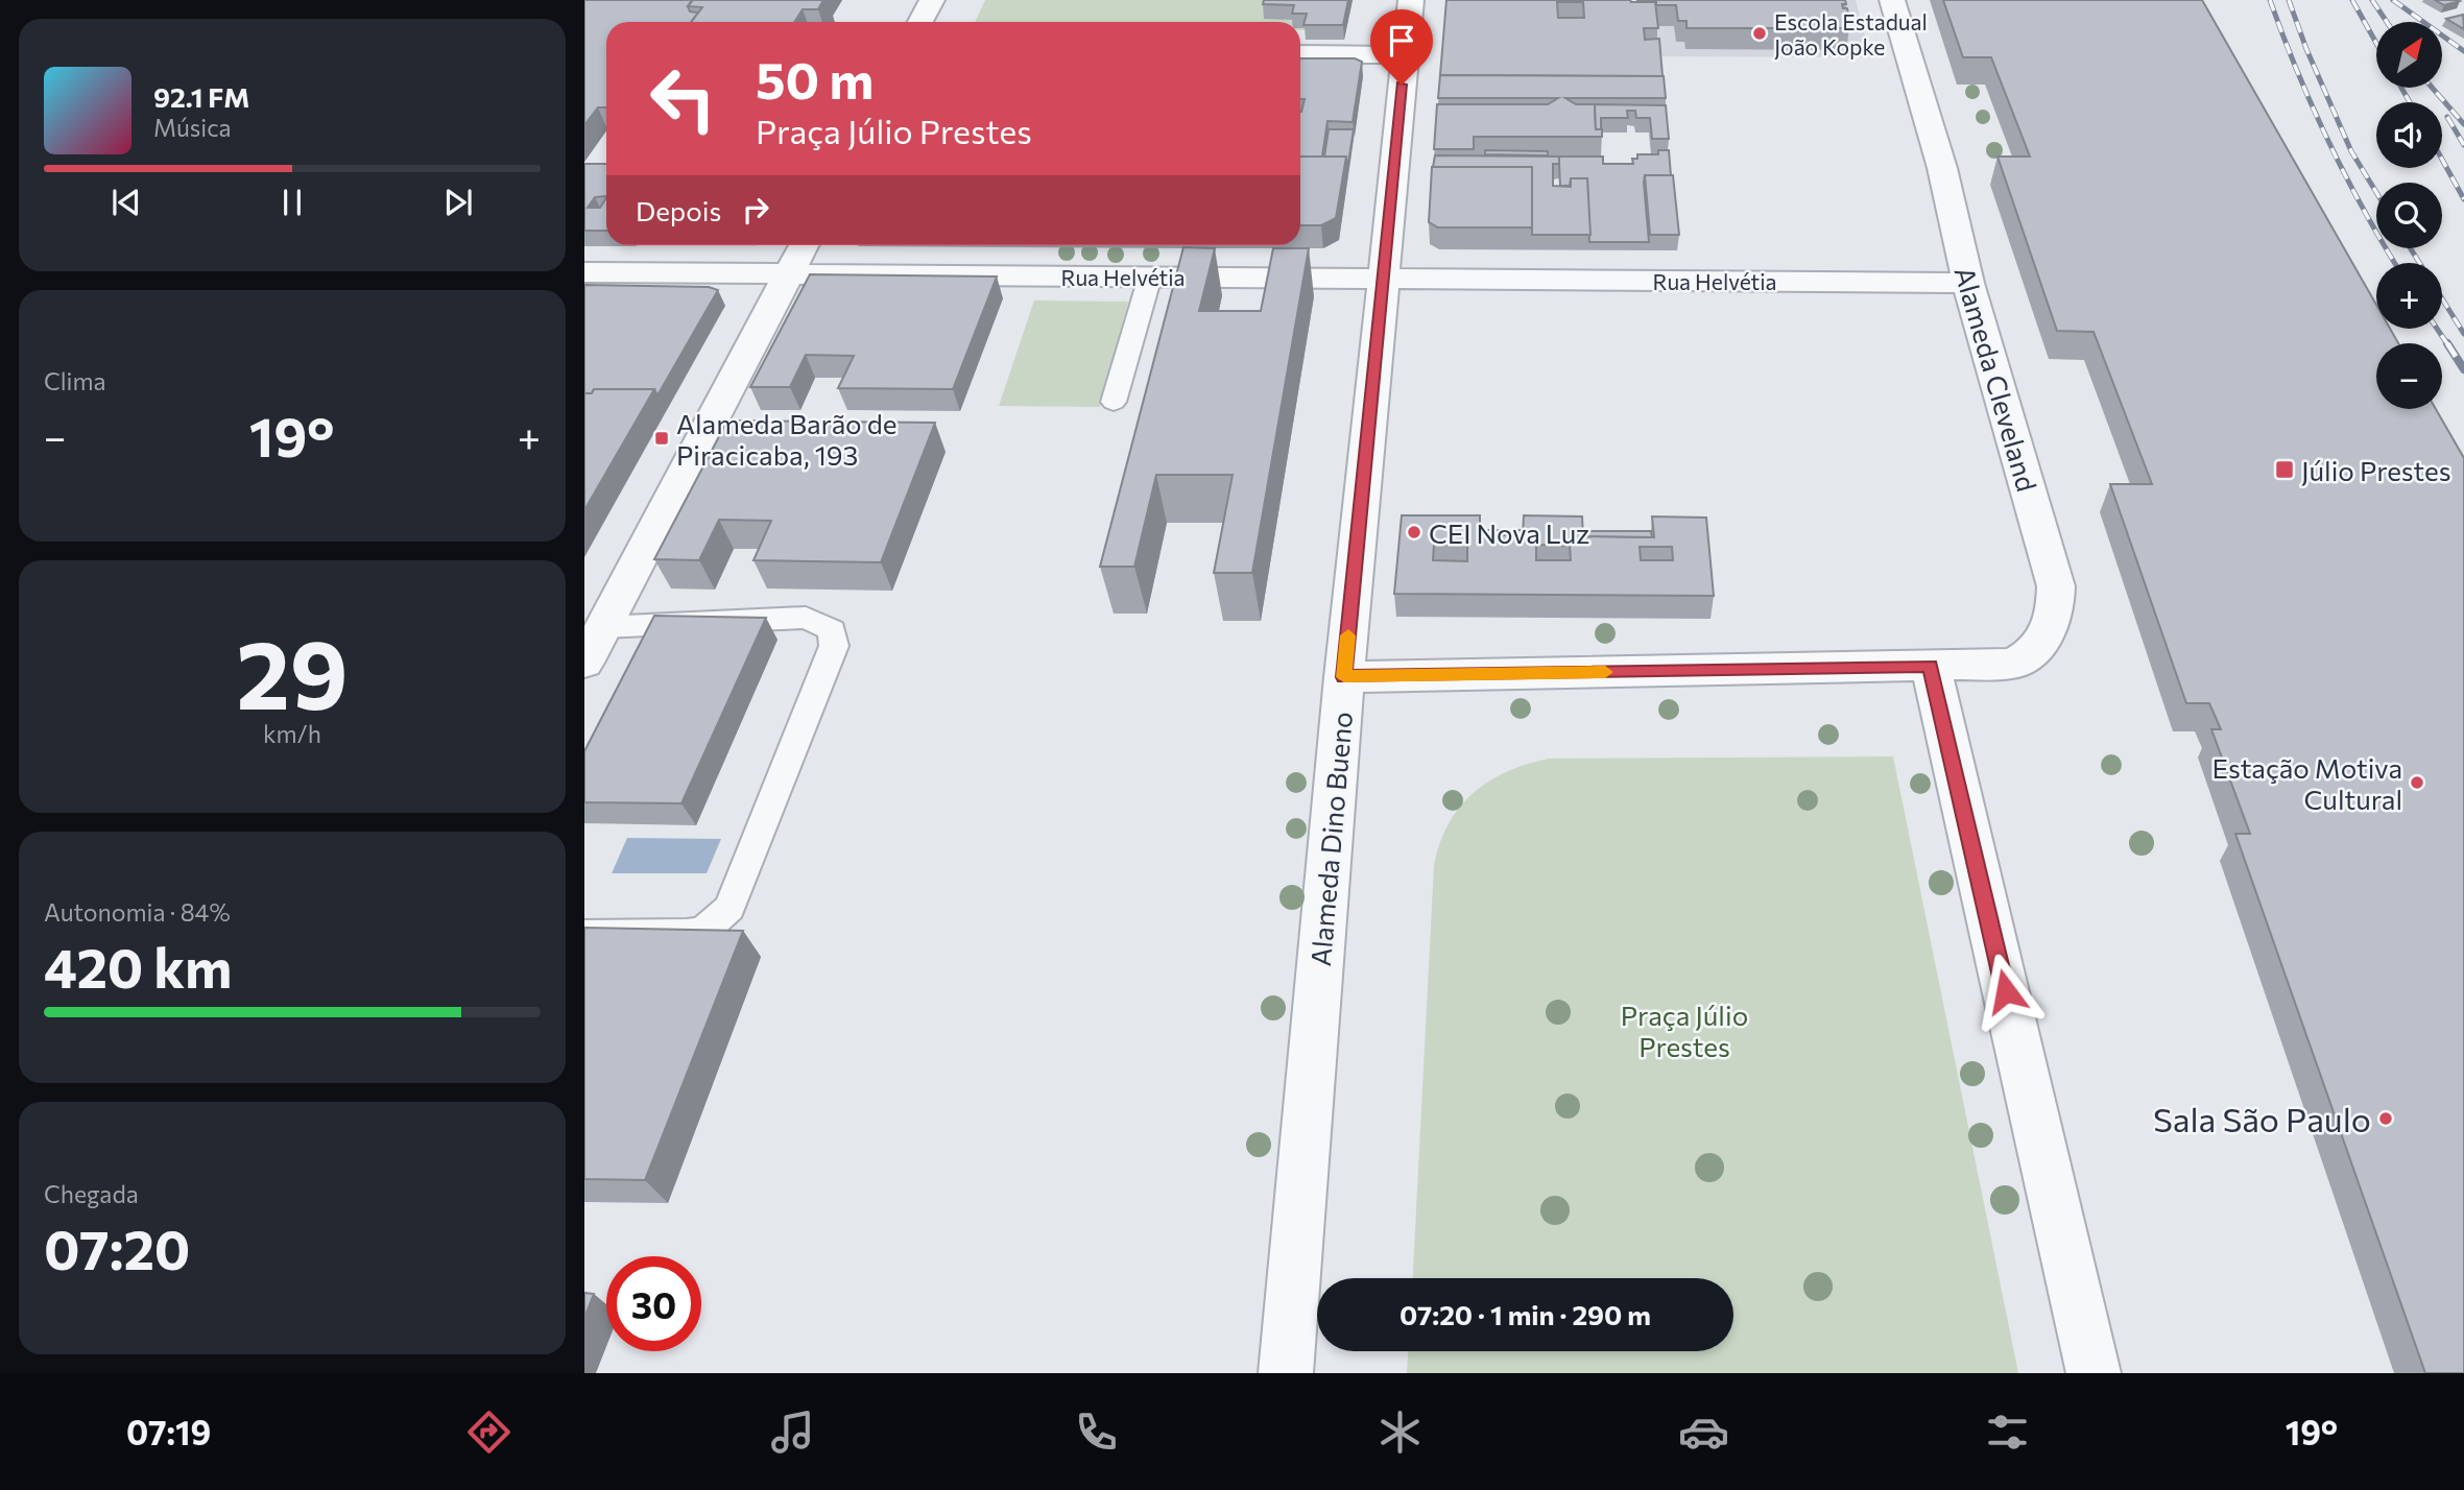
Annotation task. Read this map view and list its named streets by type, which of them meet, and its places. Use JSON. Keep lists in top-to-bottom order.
{
  "streets": {
    "street": ["Rua Helvétia", "Alameda Cleveland", "Alameda Dino Bueno"]
  },
  "crossings": [
    ["Rua Helvétia", "Alameda Cleveland"],
    ["Rua Helvétia", "Alameda Dino Bueno"]
  ],
  "parks": ["Praça Júlio Prestes"],
  "places": {
    "other": [
      "Escola Estadual João Kopke",
      "CEI Nova Luz",
      "Estação Motiva Cultural",
      "Sala São Paulo"
    ],
    "transit": ["Alameda Barão de Piracicaba, 193", "Júlio Prestes"]
  },
  "north": "top right",
  "page": {
    "map_buttons": ["+", "−"],
    "turn": ["50 m", "Praça Júlio Prestes"],
    "song": ["92.1 FM", "Música"],
    "then": "Depois",
    "tile": [
      "Clima",
      ["29", "km/h"],
      ["Autonomia · 84%", "420 km"],
      ["Chegada", "07:20"]
    ],
    "heat": ["−", "19°", "+"],
    "limit": "30",
    "trip": "07:20 · 1 min · 290 m",
    "tabs": ["07:19", "19°"]
  }
}
